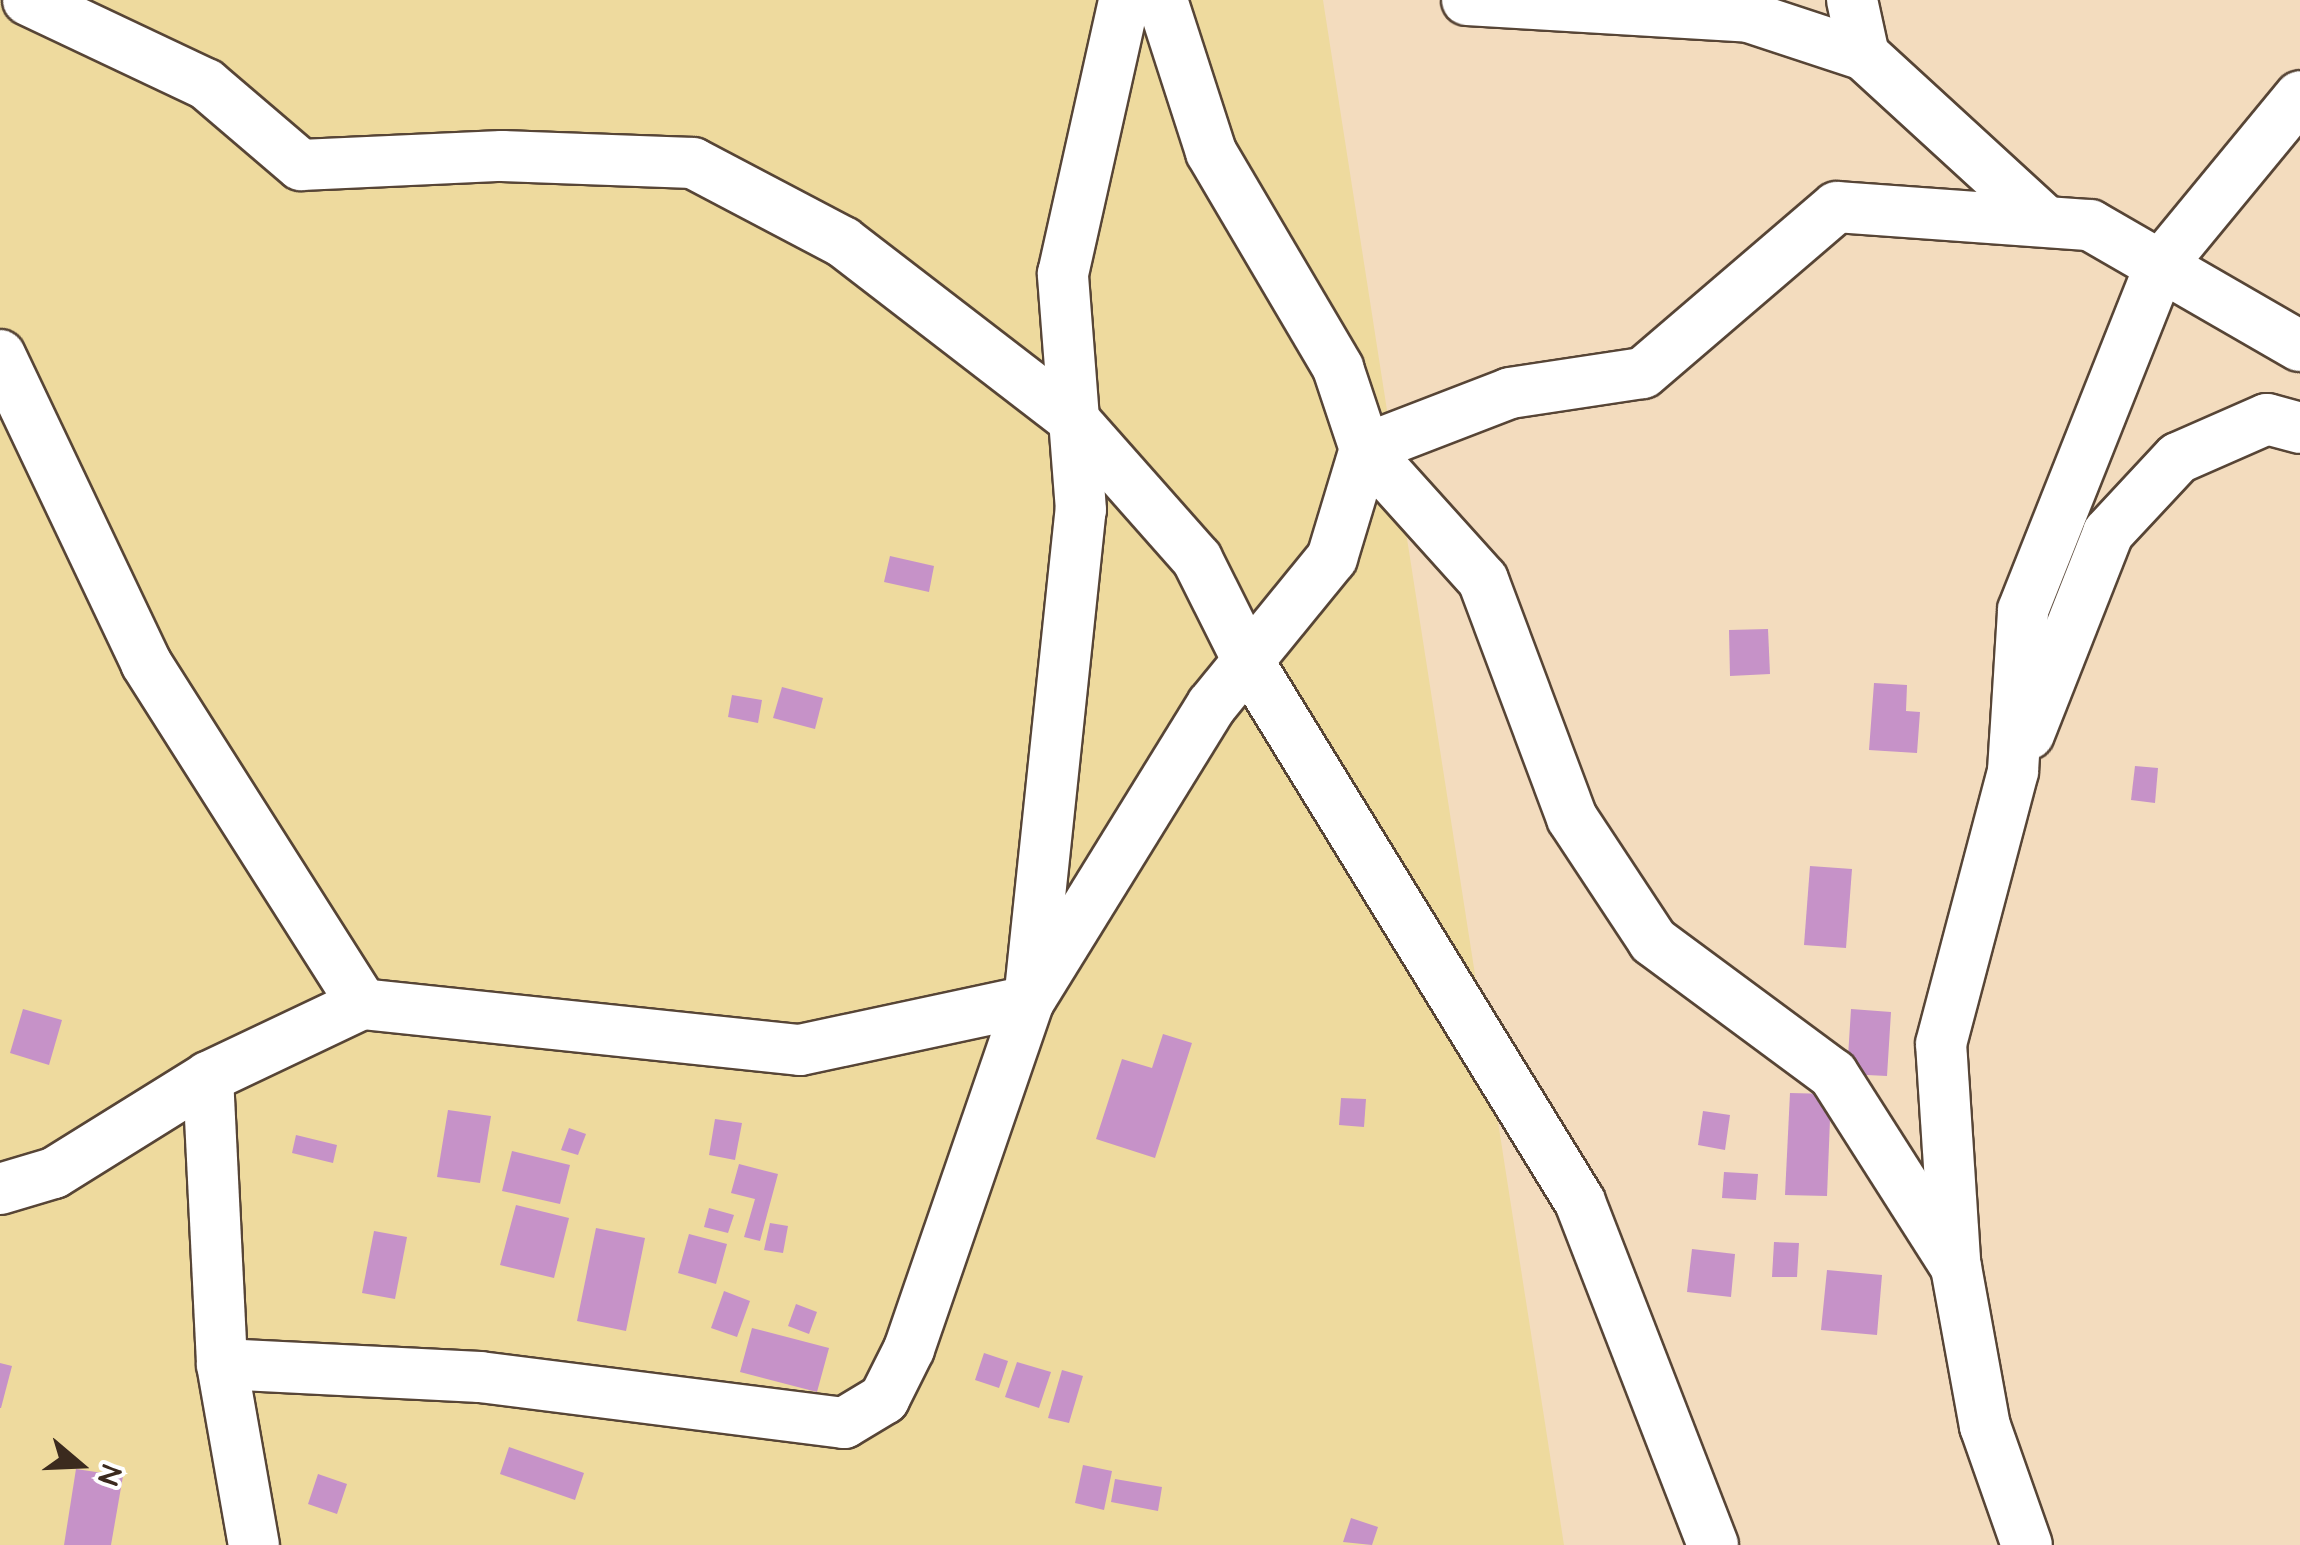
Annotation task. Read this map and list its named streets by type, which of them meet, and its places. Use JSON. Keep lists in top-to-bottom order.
{
  "north": "right"
}
